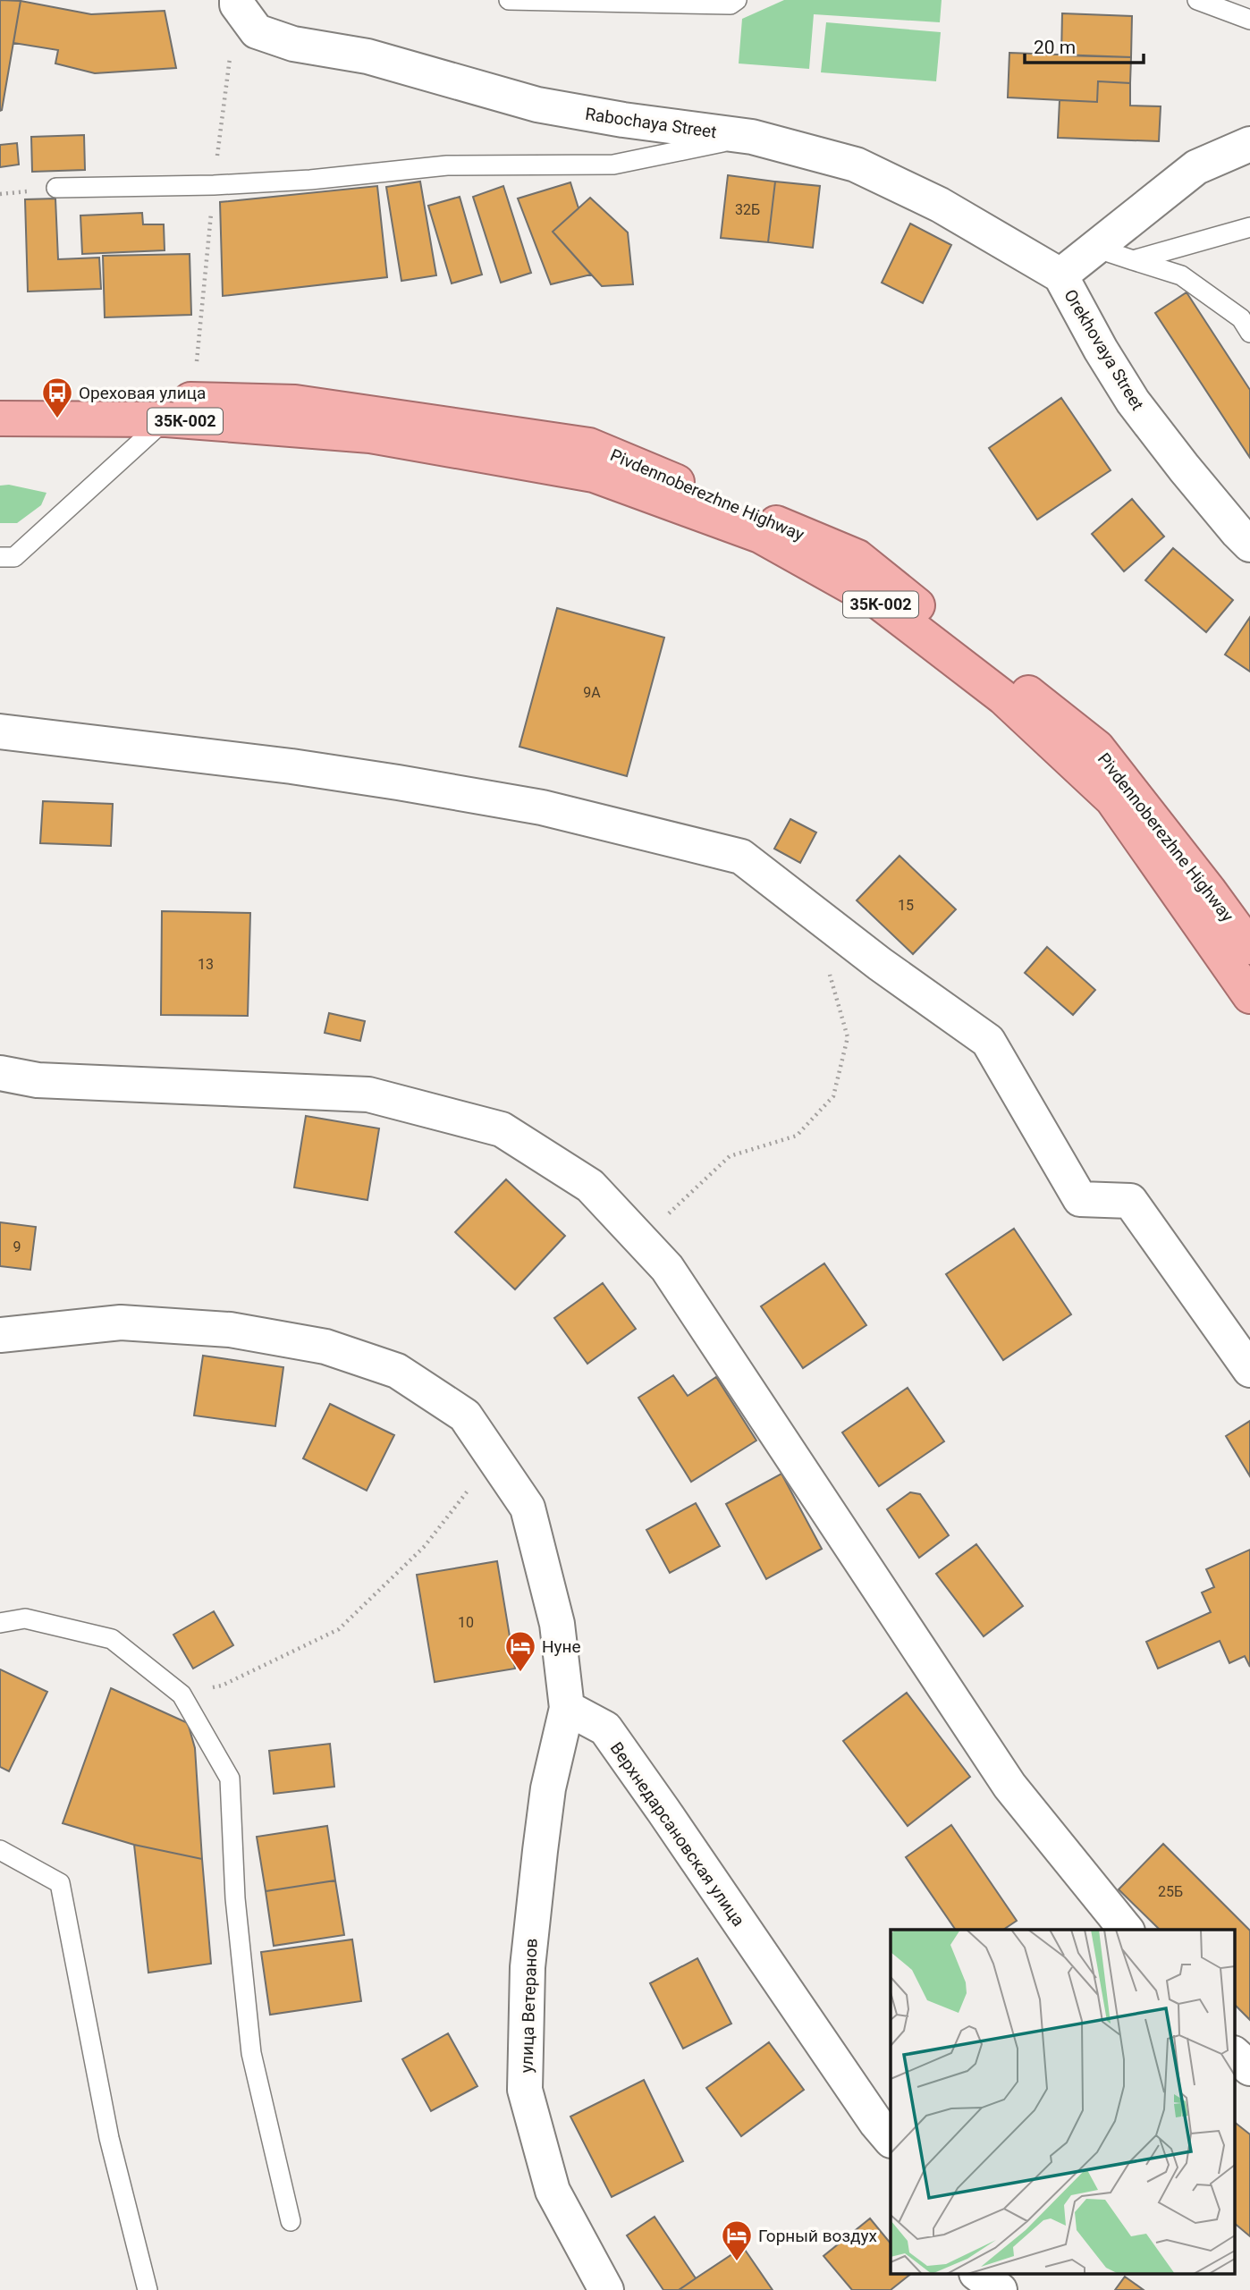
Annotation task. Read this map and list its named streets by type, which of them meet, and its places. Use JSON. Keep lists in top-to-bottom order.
{
  "streets": {
    "highway": ["35К-002", "Pivdennoberezhne Highway"],
    "street": [
      "Rabochaya Street",
      "Orekhovaya Street",
      "Верхнедарсановская улица",
      "улица Ветеранов"
    ]
  },
  "crossings": [
    ["Rabochaya Street", "Orekhovaya Street"],
    ["35К-002", "Pivdennoberezhne Highway"],
    ["Верхнедарсановская улица", "улица Ветеранов"]
  ],
  "places": {
    "bus stop": ["Ореховая улица"],
    "hotel": ["Нуне", "Горный воздух"]
  },
  "house_numbers": [
    "32Б",
    "9А",
    "15",
    "13",
    "9",
    "10",
    "25Б"
  ],
  "scale_bar": "20 m"
}
